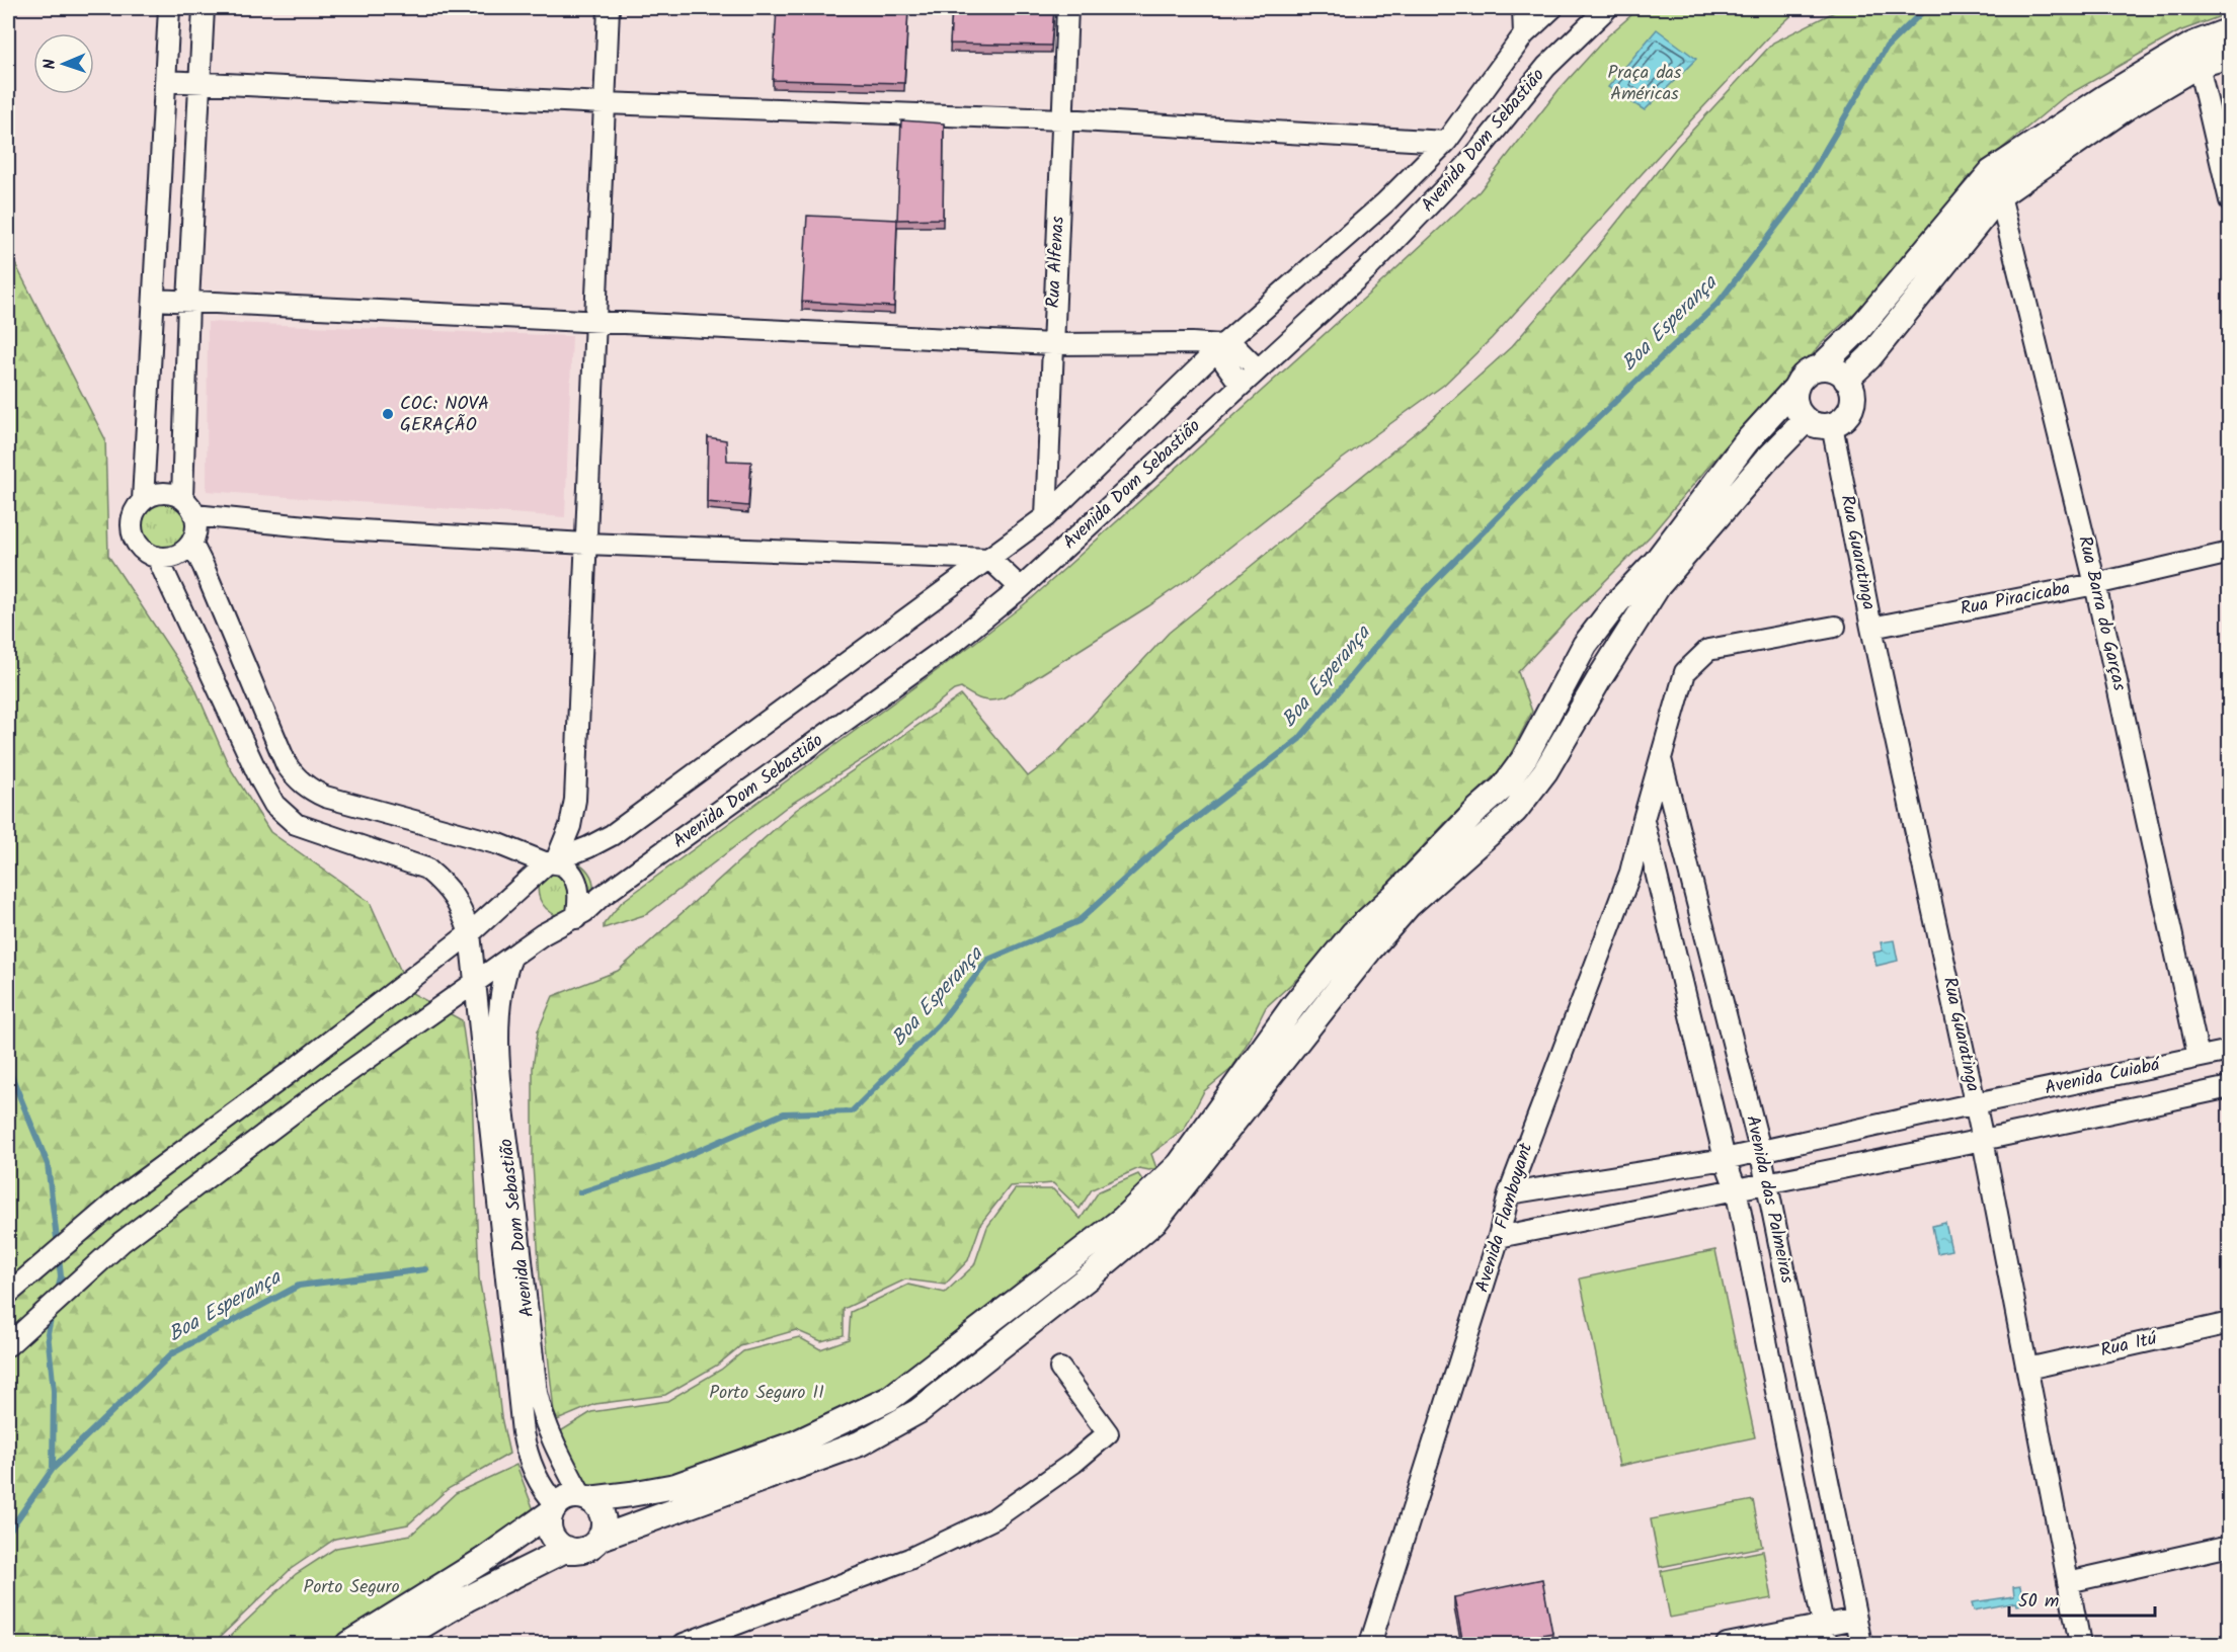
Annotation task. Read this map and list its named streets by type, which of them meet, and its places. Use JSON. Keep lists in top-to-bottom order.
{
  "streets": {
    "street": [
      "Avenida Dom Sebastião",
      "Rua Alfenas",
      "Rua Guaratinga",
      "Rua Piracicaba",
      "Rua Barra do Garças",
      "Avenida Cuiabá",
      "Avenida das Palmeiras",
      "Avenida Flamboyant",
      "Rua Itú"
    ]
  },
  "crossings": [
    ["Avenida Dom Sebastião", "Rua Alfenas"],
    ["Rua Guaratinga", "Rua Piracicaba"],
    ["Rua Guaratinga", "Avenida Cuiabá"],
    ["Rua Guaratinga", "Rua Itú"],
    ["Rua Piracicaba", "Rua Barra do Garças"],
    ["Rua Barra do Garças", "Avenida Cuiabá"],
    ["Avenida Cuiabá", "Avenida das Palmeiras"],
    ["Avenida Cuiabá", "Avenida Flamboyant"],
    ["Avenida das Palmeiras", "Avenida Flamboyant"]
  ],
  "water": ["Boa Esperança"],
  "parks": ["Praça das Américas", "Porto Seguro II", "Porto Seguro"],
  "places": ["COC: NOVA GERAÇÃO"],
  "scale_bar": "50 m",
  "north": "left"
}
